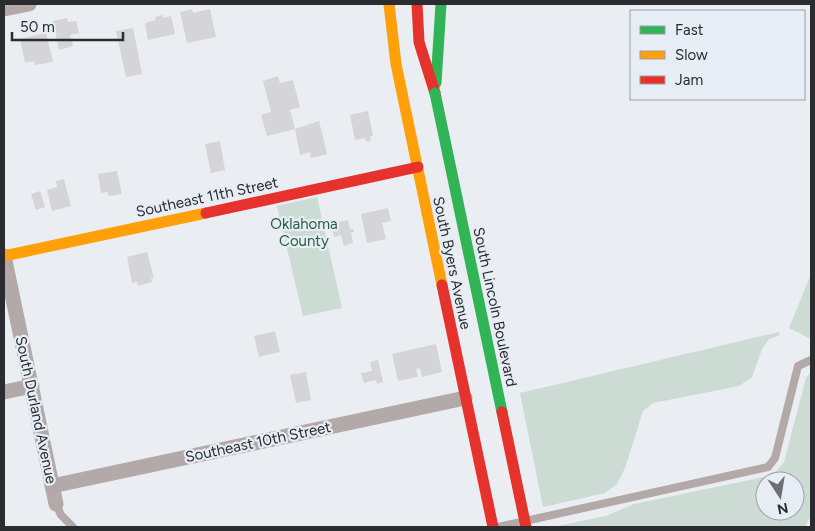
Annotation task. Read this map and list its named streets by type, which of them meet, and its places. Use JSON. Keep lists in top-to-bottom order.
{
  "streets": {
    "street": [
      "Southeast 11th Street",
      "South Byers Avenue",
      "South Lincoln Boulevard",
      "South Durland Avenue",
      "Southeast 10th Street"
    ]
  },
  "crossings": [
    ["Southeast 11th Street", "South Byers Avenue"],
    ["Southeast 11th Street", "South Durland Avenue"],
    ["South Byers Avenue", "Southeast 10th Street"],
    ["South Durland Avenue", "Southeast 10th Street"]
  ],
  "parks": ["Oklahoma County"],
  "legend": ["Fast", "Slow", "Jam"],
  "scale_bar": "50 m",
  "north": "bottom"
}
